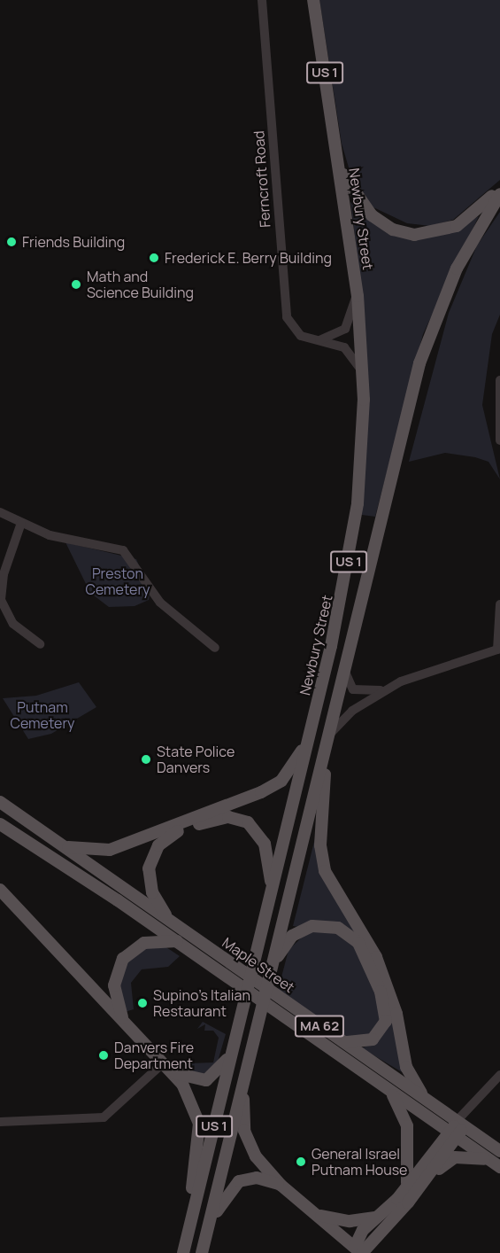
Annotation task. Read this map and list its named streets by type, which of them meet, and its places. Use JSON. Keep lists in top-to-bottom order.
{
  "streets": {
    "main road": [
      "US 1",
      "Newbury Street",
      "Maple Street",
      "MA 62"
    ],
    "street": ["Ferncroft Road"]
  },
  "crossings": [
    ["Ferncroft Road", "Newbury Street"]
  ],
  "parks": ["Preston Cemetery", "Putnam Cemetery"],
  "places": [
    "Friends Building",
    "Frederick E. Berry Building",
    "Math and Science Building",
    "State Police Danvers",
    "Supino's Italian Restaurant",
    "Danvers Fire Department",
    "General Israel Putnam House"
  ]
}
